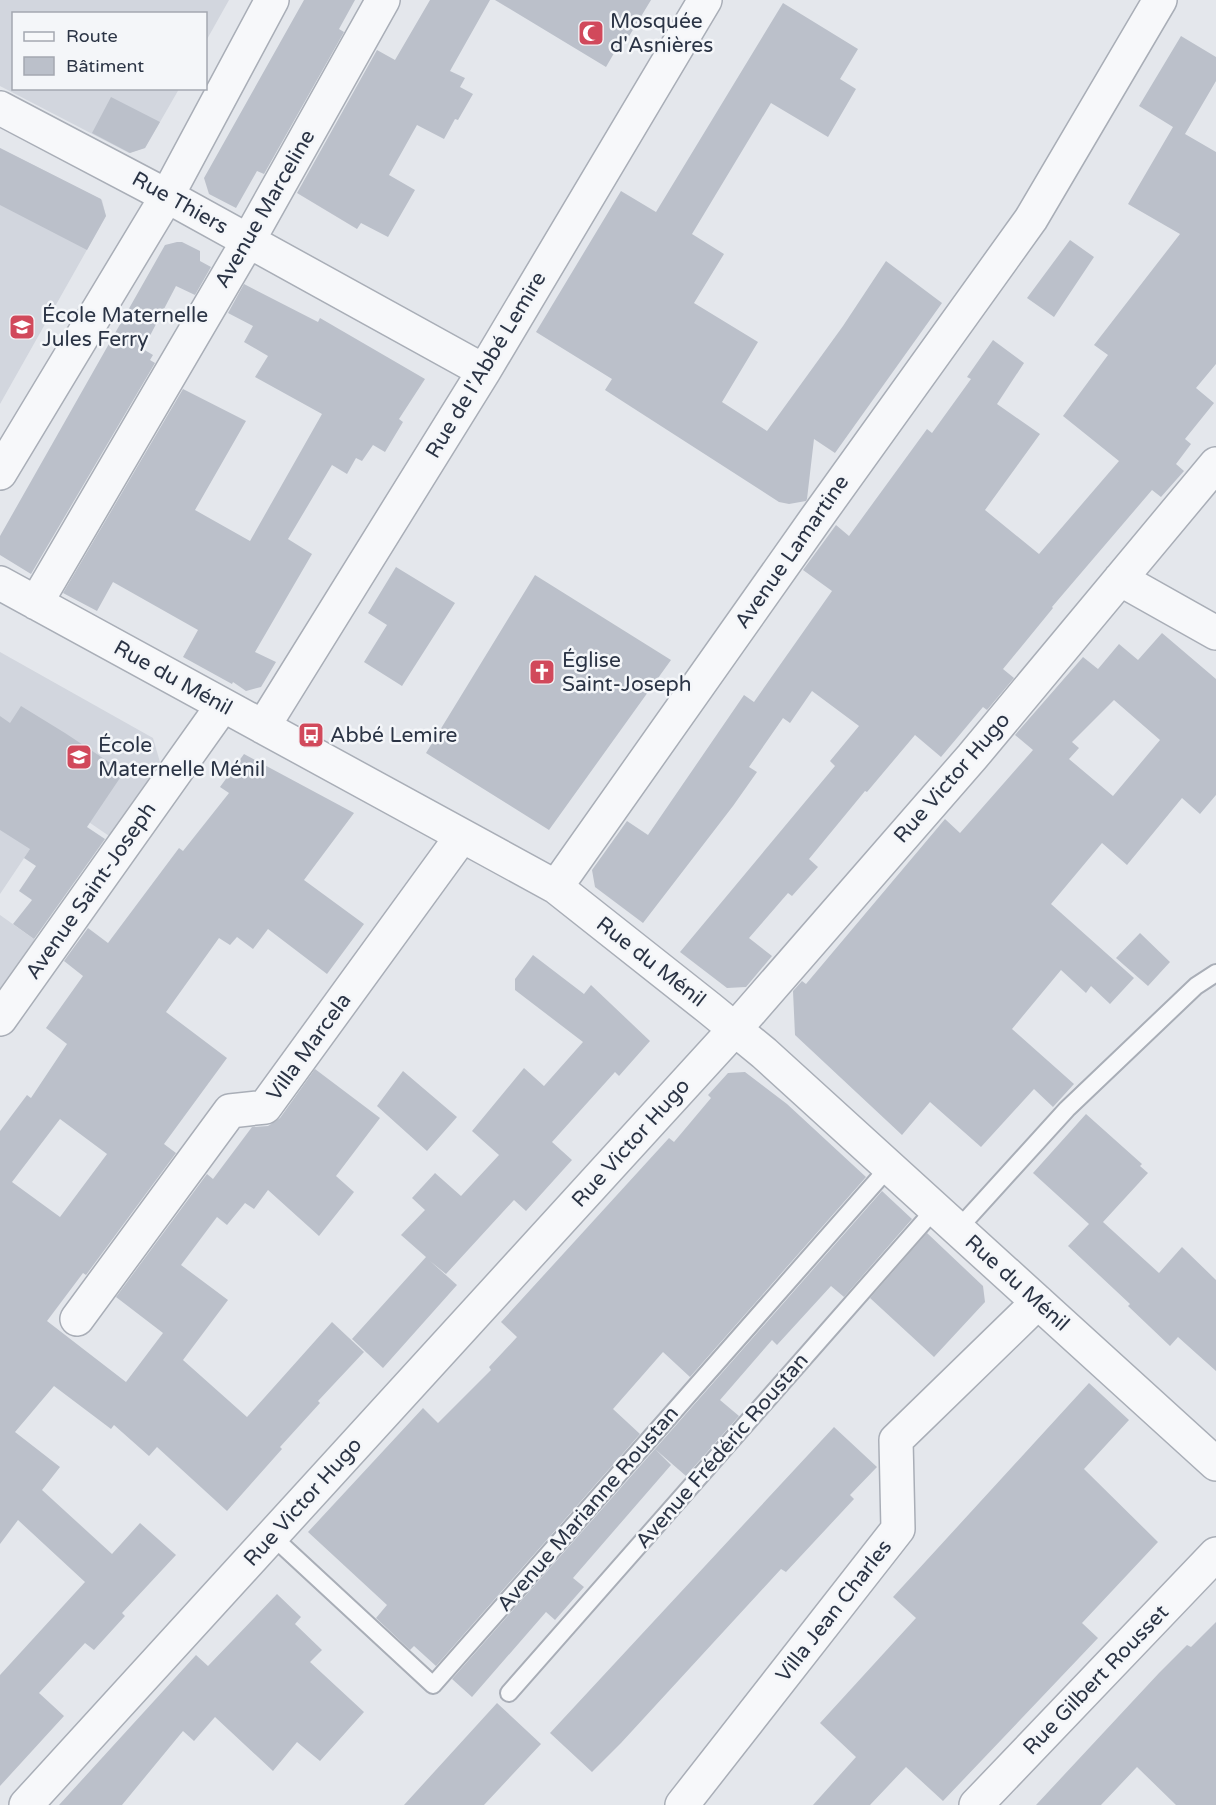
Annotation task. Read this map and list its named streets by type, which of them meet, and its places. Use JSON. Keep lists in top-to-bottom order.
{
  "streets": {
    "street": [
      "Rue Thiers",
      "Avenue Marceline",
      "Rue de l'Abbé Lemire",
      "Avenue Lamartine",
      "Rue du Ménil",
      "Rue Victor Hugo",
      "Avenue Saint-Joseph",
      "Villa Marcela",
      "Villa Jean Charles",
      "Rue Gilbert Rousset"
    ],
    "lane": ["Avenue Frédéric Roustan", "Avenue Marianne Roustan"]
  },
  "crossings": [
    ["Rue Thiers", "Avenue Marceline"],
    ["Rue Thiers", "Rue de l'Abbé Lemire"],
    ["Avenue Marceline", "Rue du Ménil"],
    ["Rue de l'Abbé Lemire", "Rue du Ménil"],
    ["Avenue Lamartine", "Rue du Ménil"],
    ["Rue du Ménil", "Rue Victor Hugo"],
    ["Rue du Ménil", "Avenue Saint-Joseph"],
    ["Rue du Ménil", "Villa Marcela"],
    ["Rue du Ménil", "Avenue Frédéric Roustan"],
    ["Rue du Ménil", "Avenue Marianne Roustan"],
    ["Rue du Ménil", "Villa Jean Charles"],
    ["Rue Victor Hugo", "Avenue Marianne Roustan"]
  ],
  "places": {
    "mosque": ["Mosquée d'Asnières"],
    "school or university": ["École Maternelle Jules Ferry", "École Maternelle Ménil"],
    "church": ["Église Saint-Joseph"],
    "bus stop": ["Abbé Lemire"]
  },
  "legend": ["Route", "Bâtiment"]
}
